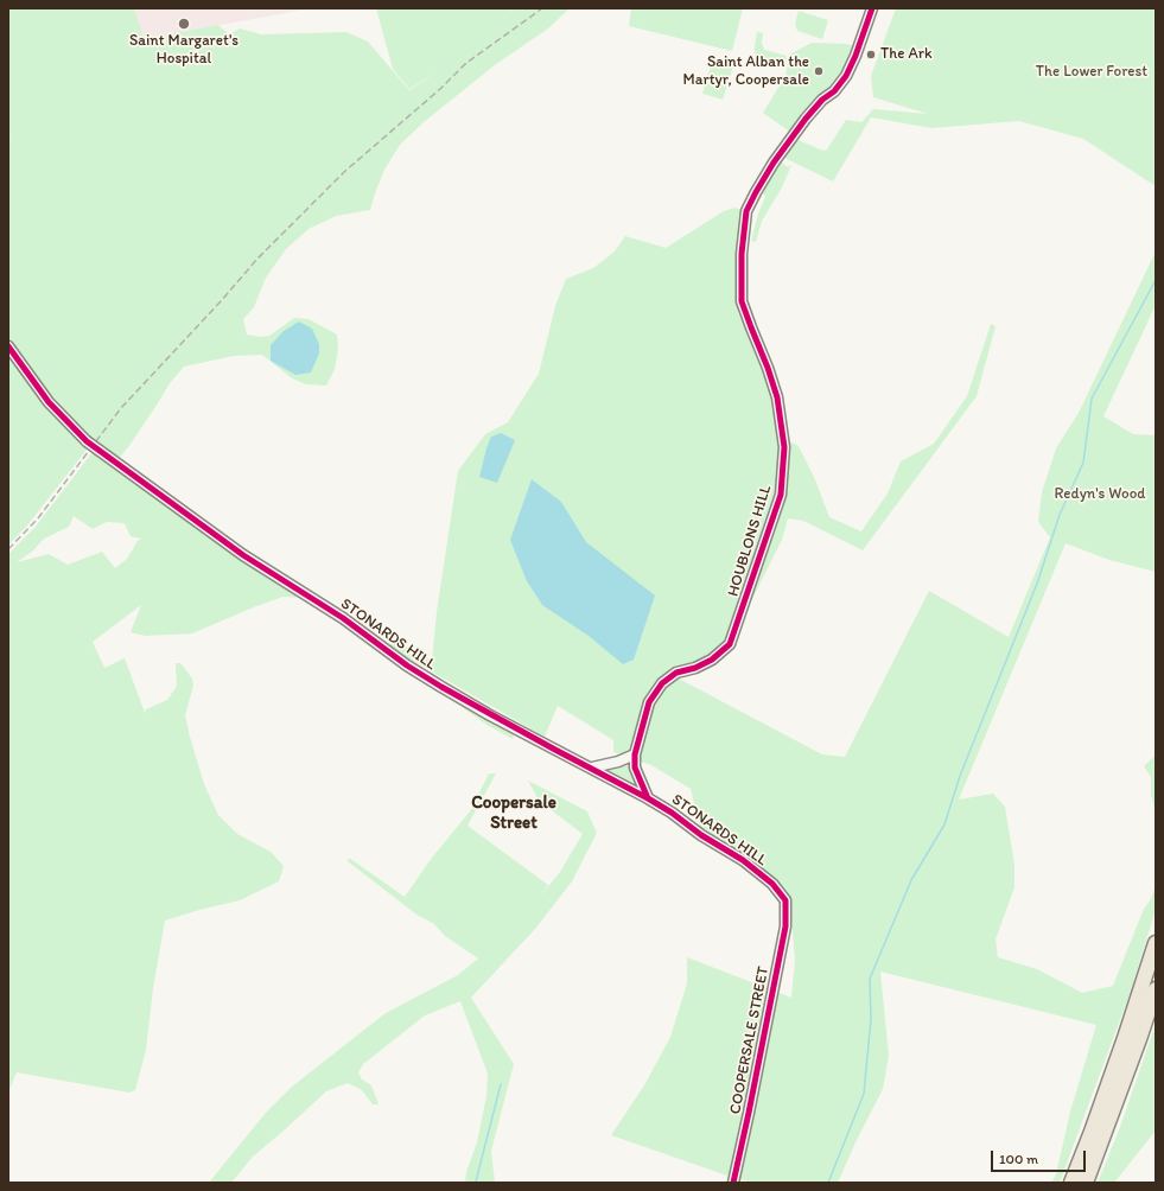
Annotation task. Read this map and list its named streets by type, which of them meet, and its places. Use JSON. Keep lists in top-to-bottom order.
{
  "streets": {
    "street": ["HOUBLONS HILL", "STONARDS HILL", "COOPERSALE STREET"]
  },
  "crossings": [
    ["HOUBLONS HILL", "STONARDS HILL"],
    ["STONARDS HILL", "COOPERSALE STREET"]
  ],
  "districts": ["Coopersale Street"],
  "parks": ["The Lower Forest", "Redyn's Wood"],
  "places": ["Saint Margaret's Hospital", "The Ark", "Saint Alban the Martyr, Coopersale"],
  "scale_bar": "100 m"
}
